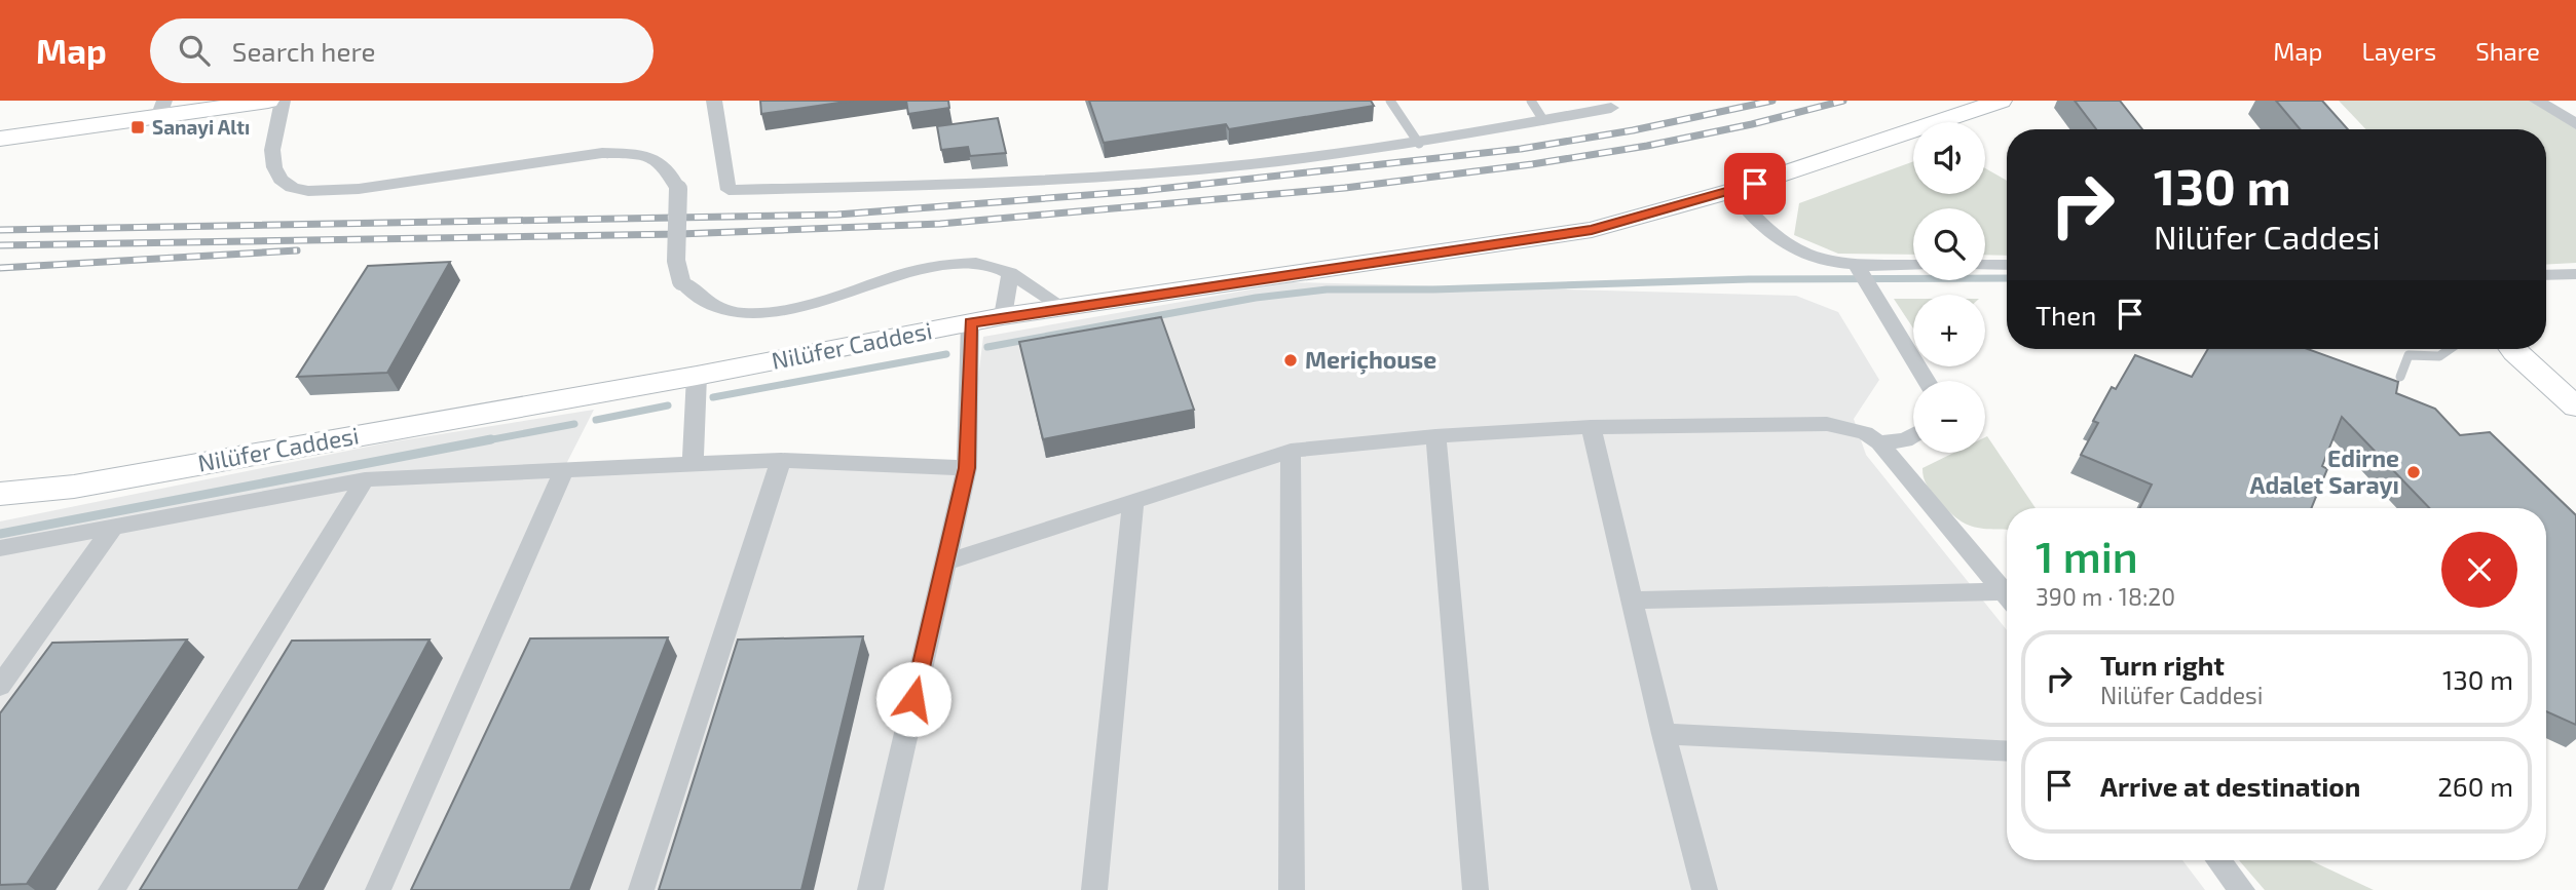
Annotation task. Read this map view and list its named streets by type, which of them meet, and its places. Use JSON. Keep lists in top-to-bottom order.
{
  "streets": {
    "main road": ["Nilüfer Caddesi"]
  },
  "places": {
    "transit": ["Sanayi Altı"],
    "other": ["Meriçhouse", "Edirne Adalet Sarayı"]
  },
  "page": {
    "header": "Map",
    "search": "Search here",
    "nav": ["Map", "Layers", "Share"],
    "map_buttons": ["+", "−"],
    "turn": ["130 m", "Nilüfer Caddesi"],
    "then": "Then",
    "heading": ["1 min", "390 m · 18:20"],
    "list": [
      {
        "name": "Turn right",
        "note": "Nilüfer Caddesi",
        "value": "130 m"
      },
      {
        "name": "Arrive at destination",
        "value": "260 m"
      }
    ]
  }
}
